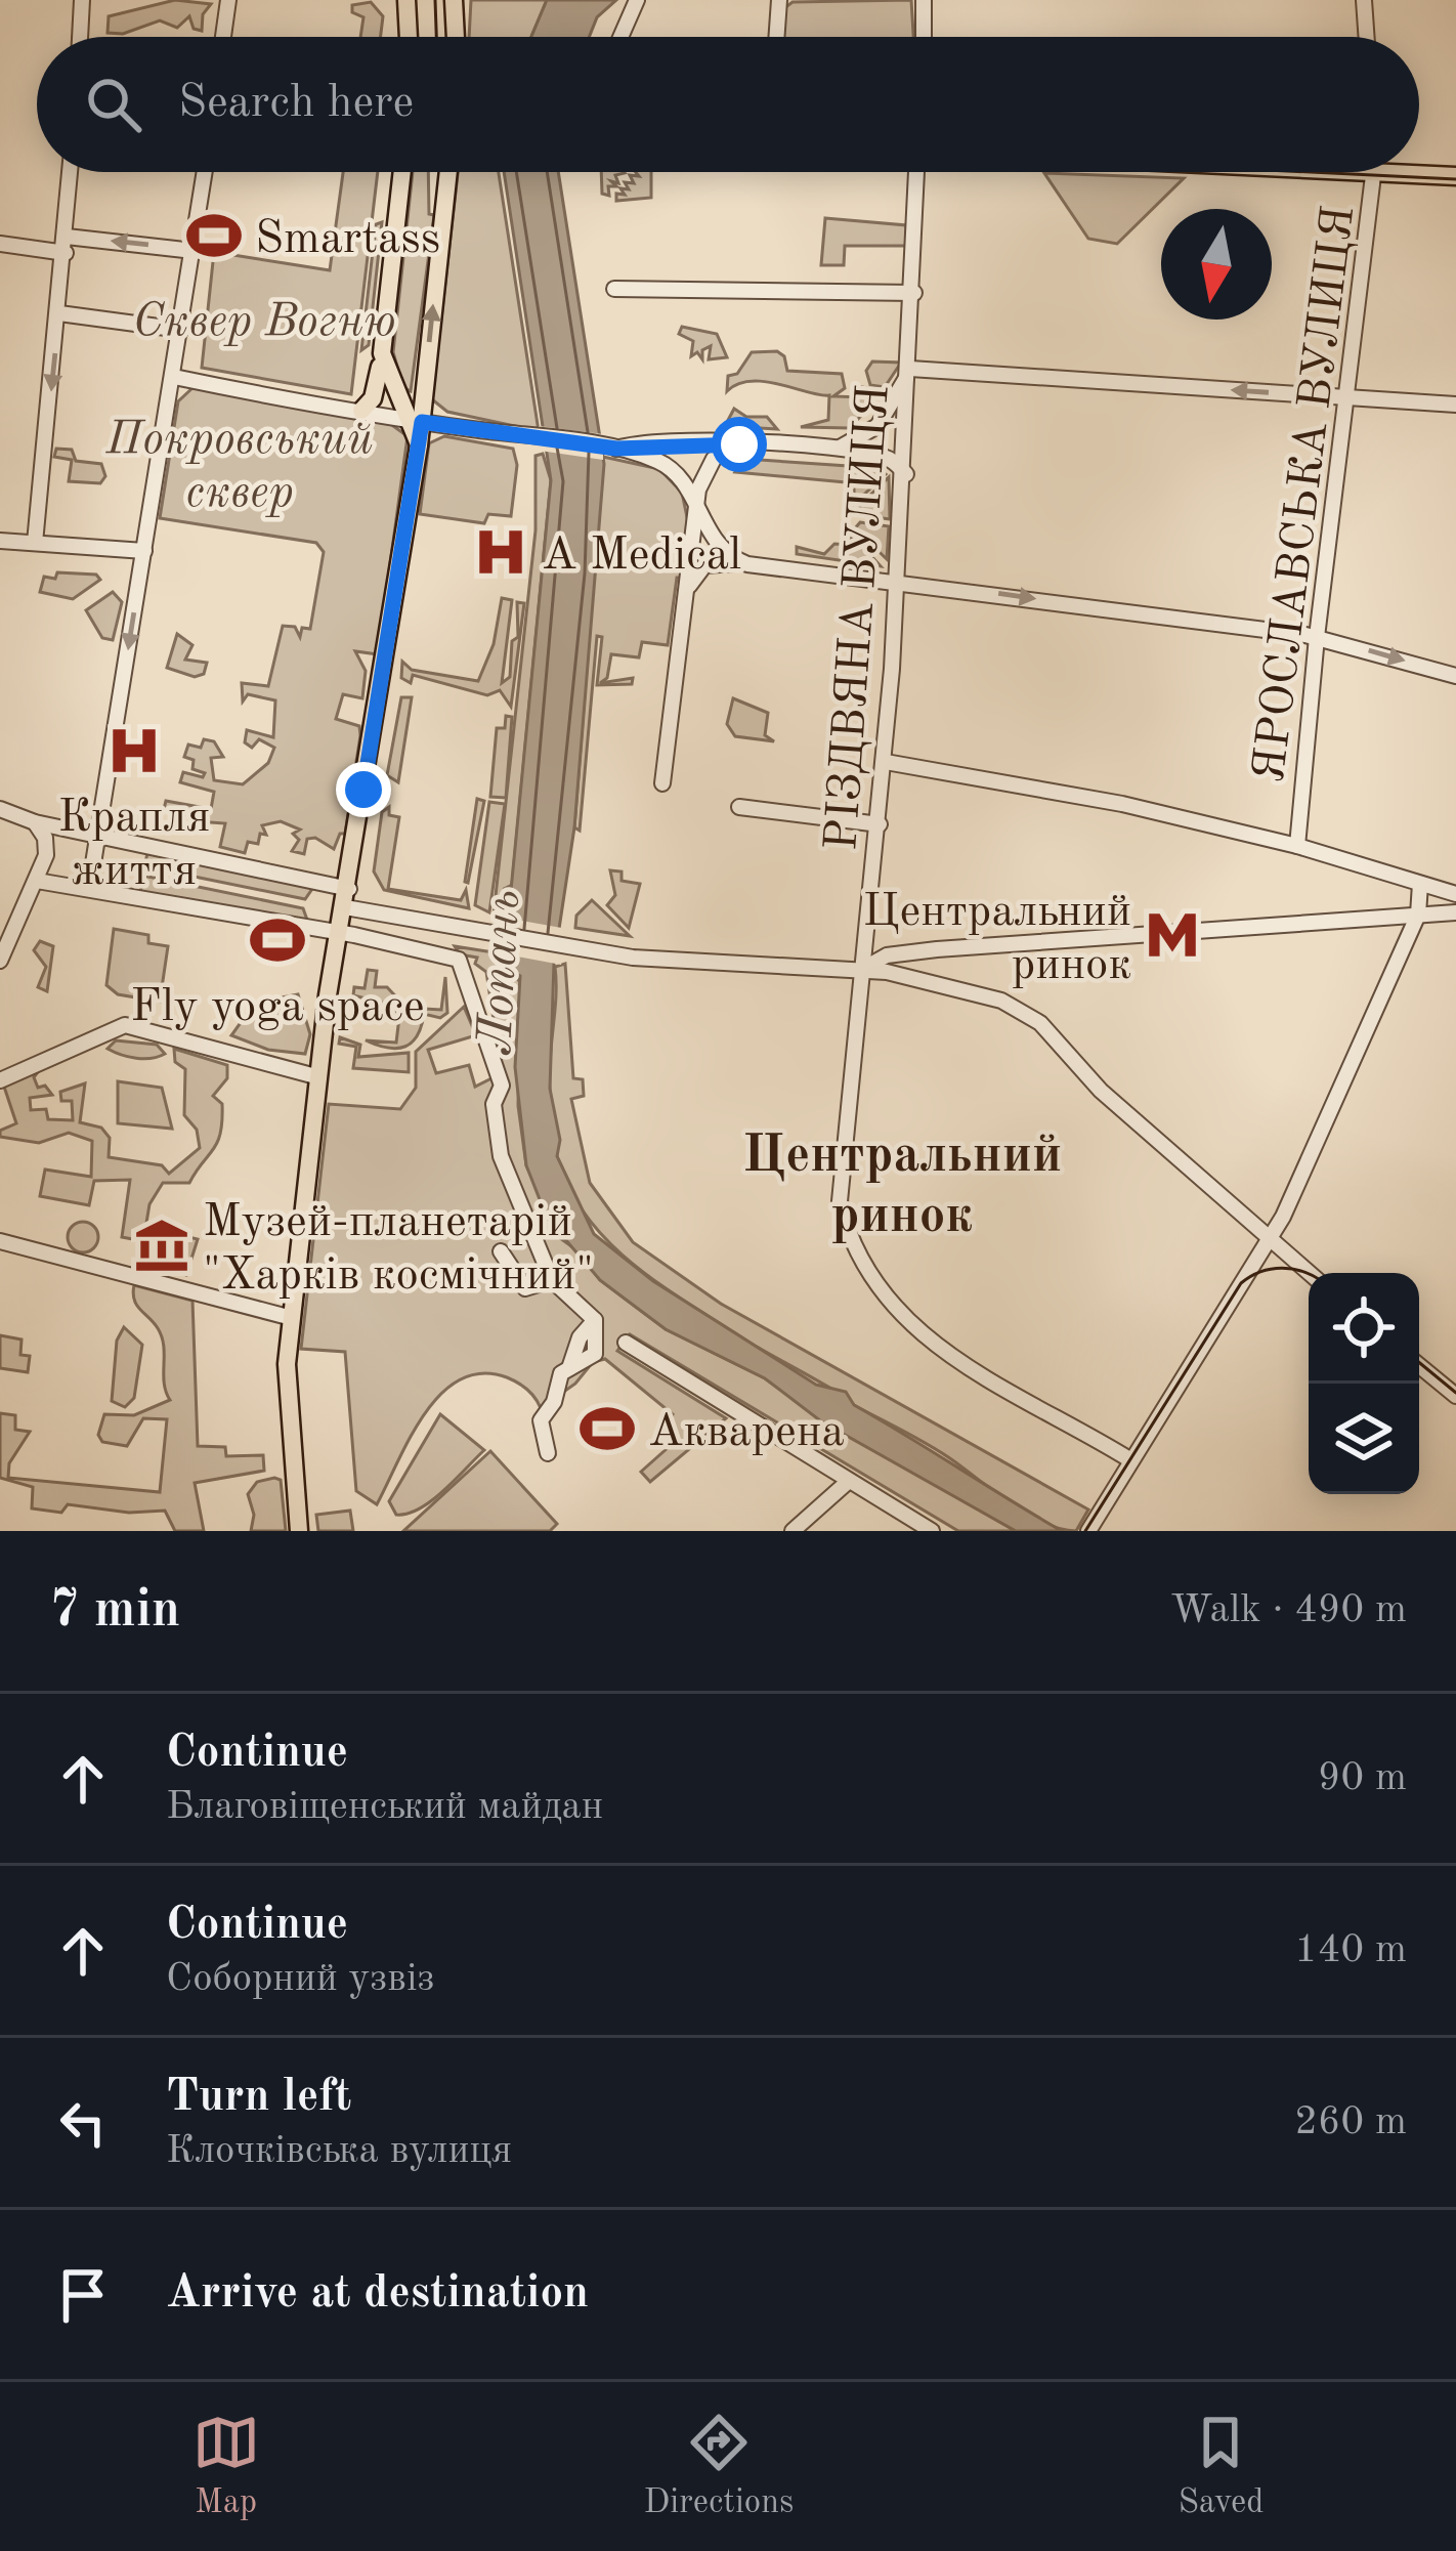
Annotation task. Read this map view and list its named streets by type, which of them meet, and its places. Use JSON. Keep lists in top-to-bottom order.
{
  "streets": {
    "street": ["ЯРОСЛАВСЬКА ВУЛИЦЯ", "РІЗДВЯНА ВУЛИЦЯ"]
  },
  "districts": ["Центральний ринок"],
  "water": ["Лопань"],
  "parks": ["Сквер Вогню", "Покровський сквер"],
  "places": {
    "sports": ["Smartass", "Fly yoga space", "Акварена"],
    "hospital": ["A Medical", "Крапля життя"],
    "metro station": ["Центральний ринок"],
    "museum": ["Музей-планетарій \"Харків космічний\""]
  },
  "north": "bottom",
  "page": {
    "search": "Search here",
    "heading": ["7 min", "Walk · 490 m"],
    "list": [
      ["Continue", "Благовіщенський майдан", "90 m"],
      ["Continue", "Соборний узвіз", "140 m"],
      ["Turn left", "Клочківська вулиця", "260 m"],
      "Arrive at destination"
    ],
    "nav": ["Map", "Directions", "Saved"]
  }
}
